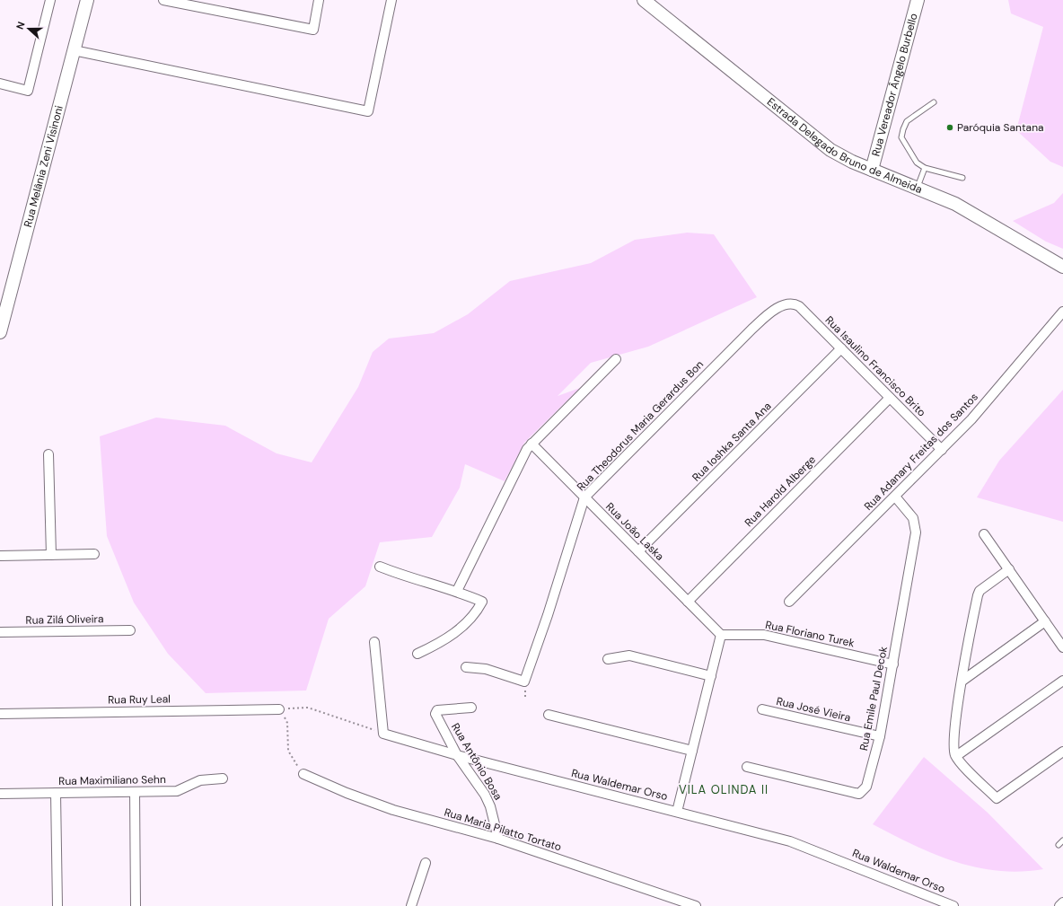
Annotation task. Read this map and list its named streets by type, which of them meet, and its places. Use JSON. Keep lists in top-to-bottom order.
{
  "streets": {
    "main road": ["Rua Vereador Ângelo Burbello", "Estrada Delegado Bruno de Almeida", "Rua Melânia Zeni Visinoni"],
    "street": [
      "Rua Isaulino Francisco Brito",
      "Rua Theodorus Maria Gerardus Bon",
      "Rua Ioshka Santa Ana",
      "Rua Adanary Freitas dos Santos",
      "Rua Harold Alberge",
      "Rua João Laska",
      "Rua Zilá Oliveira",
      "Rua Floriano Turek",
      "Rua Emile Paul Decok",
      "Rua Ruy Leal",
      "Rua José Vieira",
      "Rua Antônio Bosa",
      "Rua Maximiliano Sehn",
      "Rua Waldemar Orso",
      "Rua Maria Pilatto Tortato"
    ]
  },
  "crossings": [
    ["Rua Vereador Ângelo Burbello", "Estrada Delegado Bruno de Almeida"],
    ["Rua Isaulino Francisco Brito", "Rua Theodorus Maria Gerardus Bon"],
    ["Rua Isaulino Francisco Brito", "Rua Ioshka Santa Ana"],
    ["Rua Isaulino Francisco Brito", "Rua Adanary Freitas dos Santos"],
    ["Rua Isaulino Francisco Brito", "Rua Harold Alberge"],
    ["Rua Theodorus Maria Gerardus Bon", "Rua João Laska"],
    ["Rua Ioshka Santa Ana", "Rua João Laska"],
    ["Rua Adanary Freitas dos Santos", "Rua Emile Paul Decok"],
    ["Rua Harold Alberge", "Rua João Laska"],
    ["Rua João Laska", "Rua Floriano Turek"],
    ["Rua Floriano Turek", "Rua Emile Paul Decok"],
    ["Rua Emile Paul Decok", "Rua José Vieira"],
    ["Rua Antônio Bosa", "Rua Waldemar Orso"],
    ["Rua Antônio Bosa", "Rua Maria Pilatto Tortato"]
  ],
  "districts": ["VILA OLINDA II"],
  "places": ["Paróquia Santana"],
  "north": "left"
}
